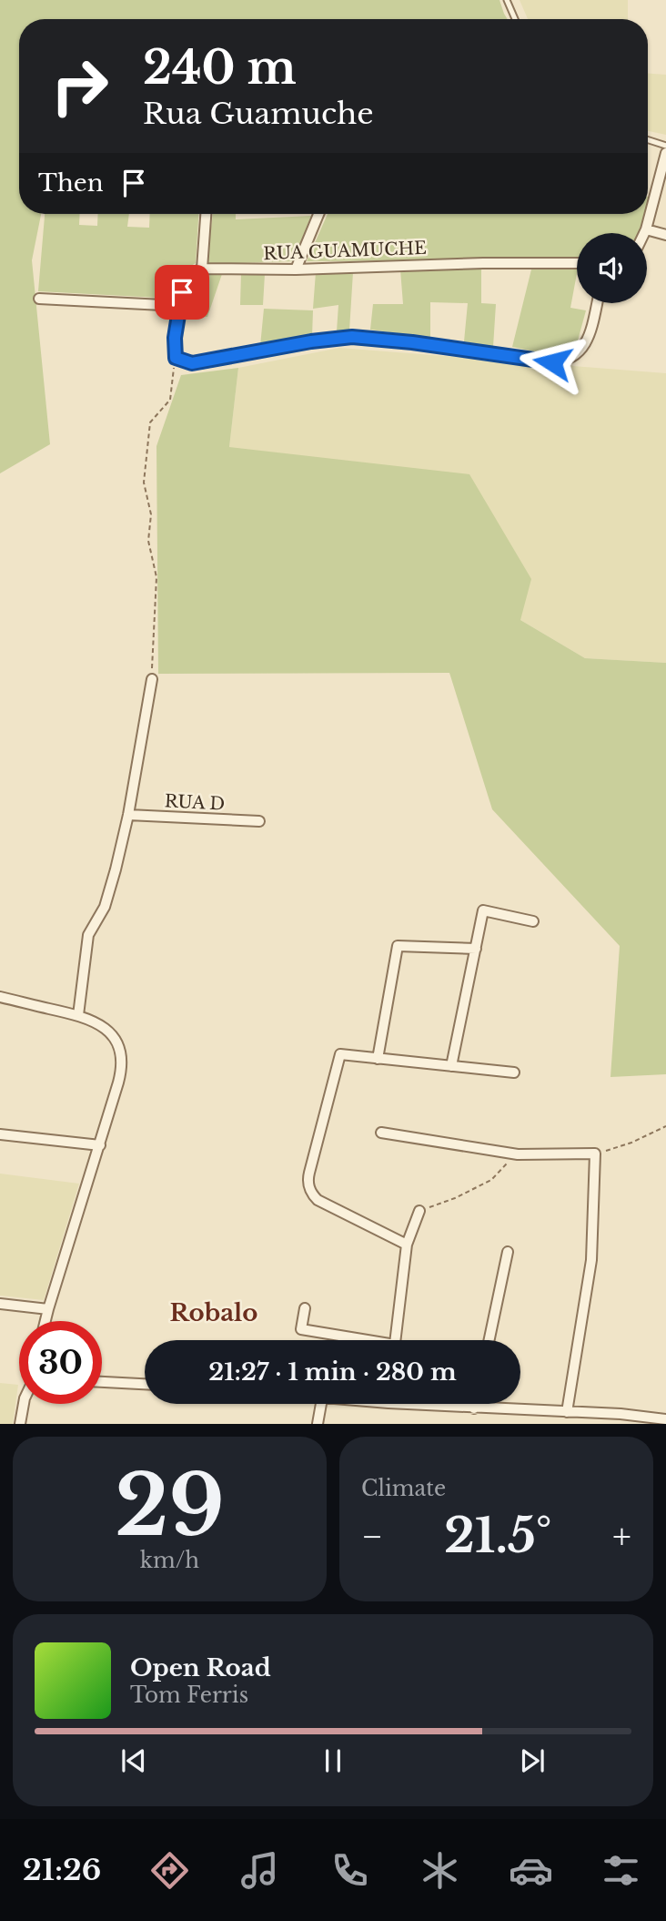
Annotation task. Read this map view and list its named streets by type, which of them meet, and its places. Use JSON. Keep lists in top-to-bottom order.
{
  "streets": {
    "street": ["RUA GUAMUCHE", "RUA D"]
  },
  "districts": ["Robalo"],
  "page": {
    "turn": ["240 m", "Rua Guamuche"],
    "then": "Then",
    "limit": "30",
    "trip": "21:27 · 1 min · 280 m",
    "tile": [
      ["29", "km/h"],
      "Climate"
    ],
    "heat": ["−", "21.5°", "+"],
    "song": ["Open Road", "Tom Ferris"],
    "tabs": "21:26"
  }
}
